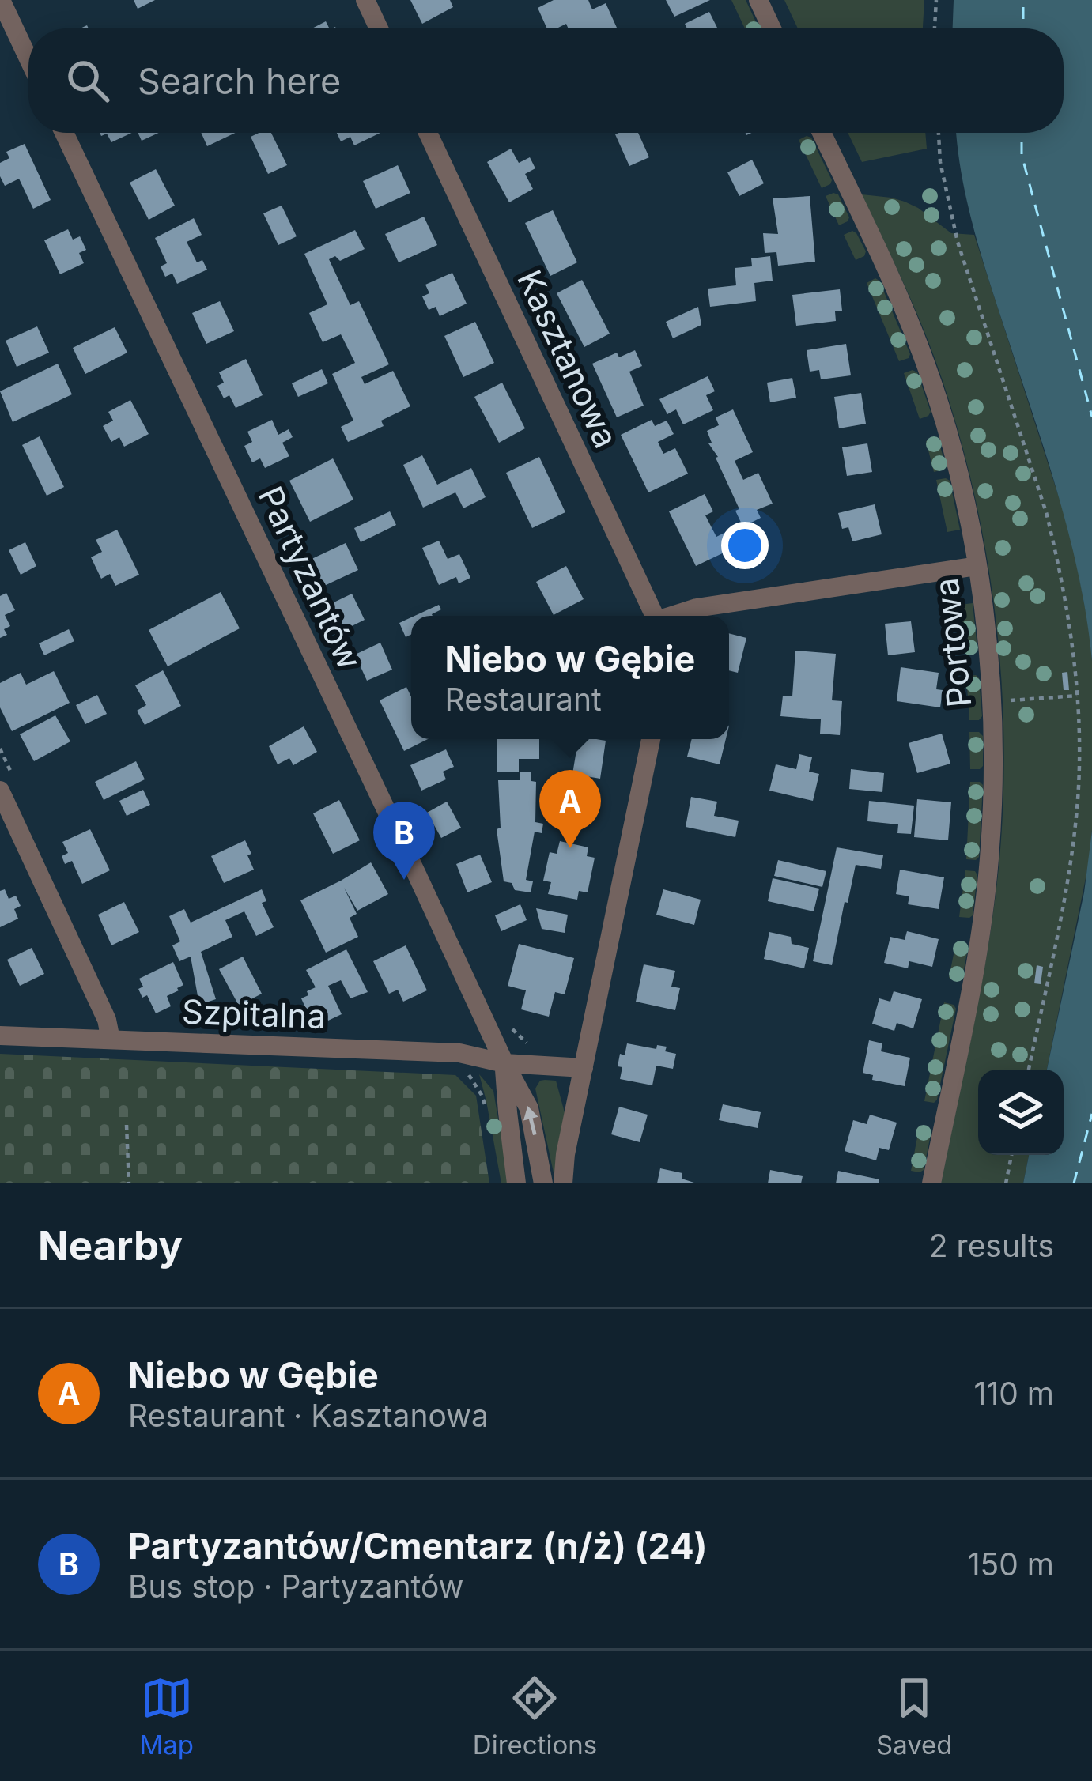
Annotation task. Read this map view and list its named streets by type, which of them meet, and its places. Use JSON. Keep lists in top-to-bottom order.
{
  "streets": {
    "street": [
      "Kasztanowa",
      "Partyzantów",
      "Portowa",
      "Szpitalna"
    ]
  },
  "crossings": [
    ["Partyzantów", "Szpitalna"]
  ],
  "page": {
    "search": "Search here",
    "popup": ["Niebo w Gębie", "Restaurant"],
    "pins": ["A", "B"],
    "heading": ["Nearby", "2 results"],
    "list": [
      {
        "mark": "A",
        "name": "Niebo w Gębie",
        "note": "Restaurant · Kasztanowa",
        "value": "110 m"
      },
      {
        "mark": "B",
        "name": "Partyzantów/Cmentarz (n/ż) (24)",
        "note": "Bus stop · Partyzantów",
        "value": "150 m"
      }
    ],
    "nav": ["Map", "Directions", "Saved"]
  }
}
